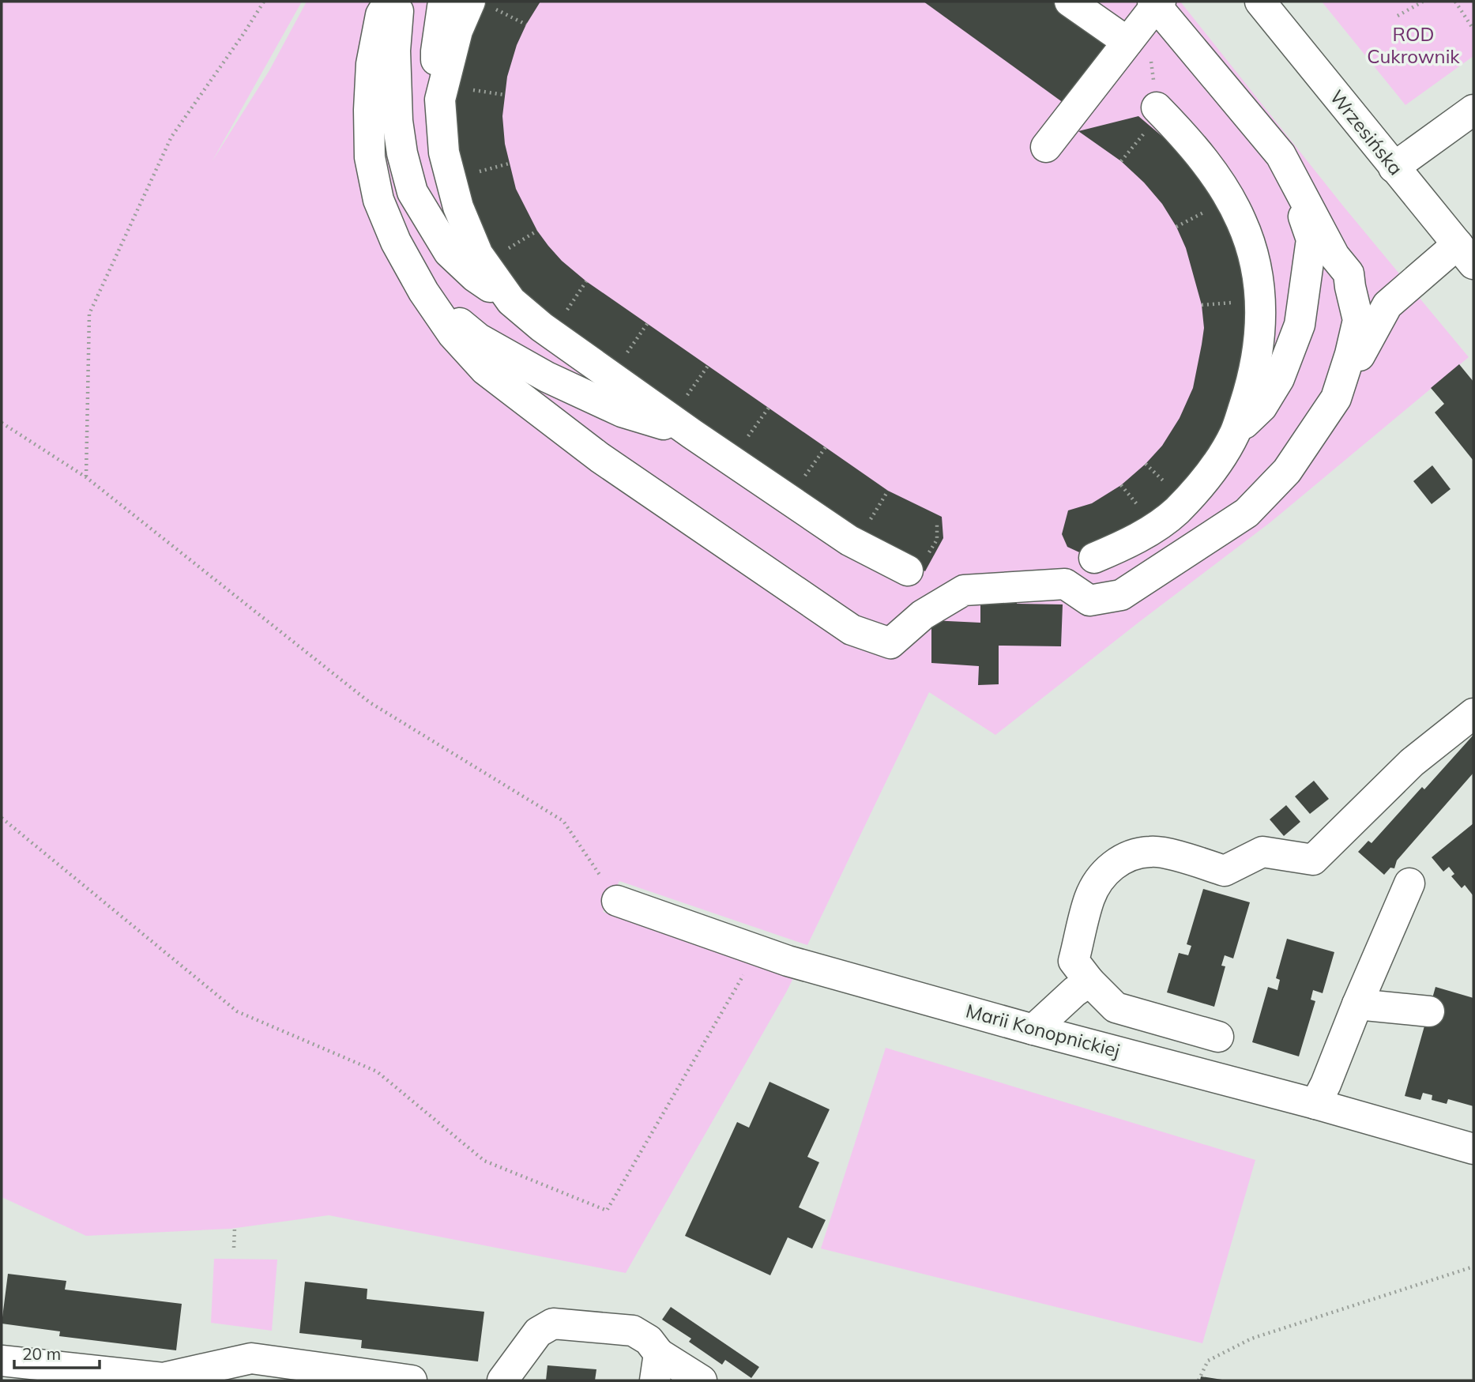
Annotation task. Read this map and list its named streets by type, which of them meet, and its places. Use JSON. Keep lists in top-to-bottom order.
{
  "streets": {
    "street": ["Wrzesińska", "Marii Konopnickiej"]
  },
  "parks": ["ROD Cukrownik"],
  "scale_bar": "20 m"
}
